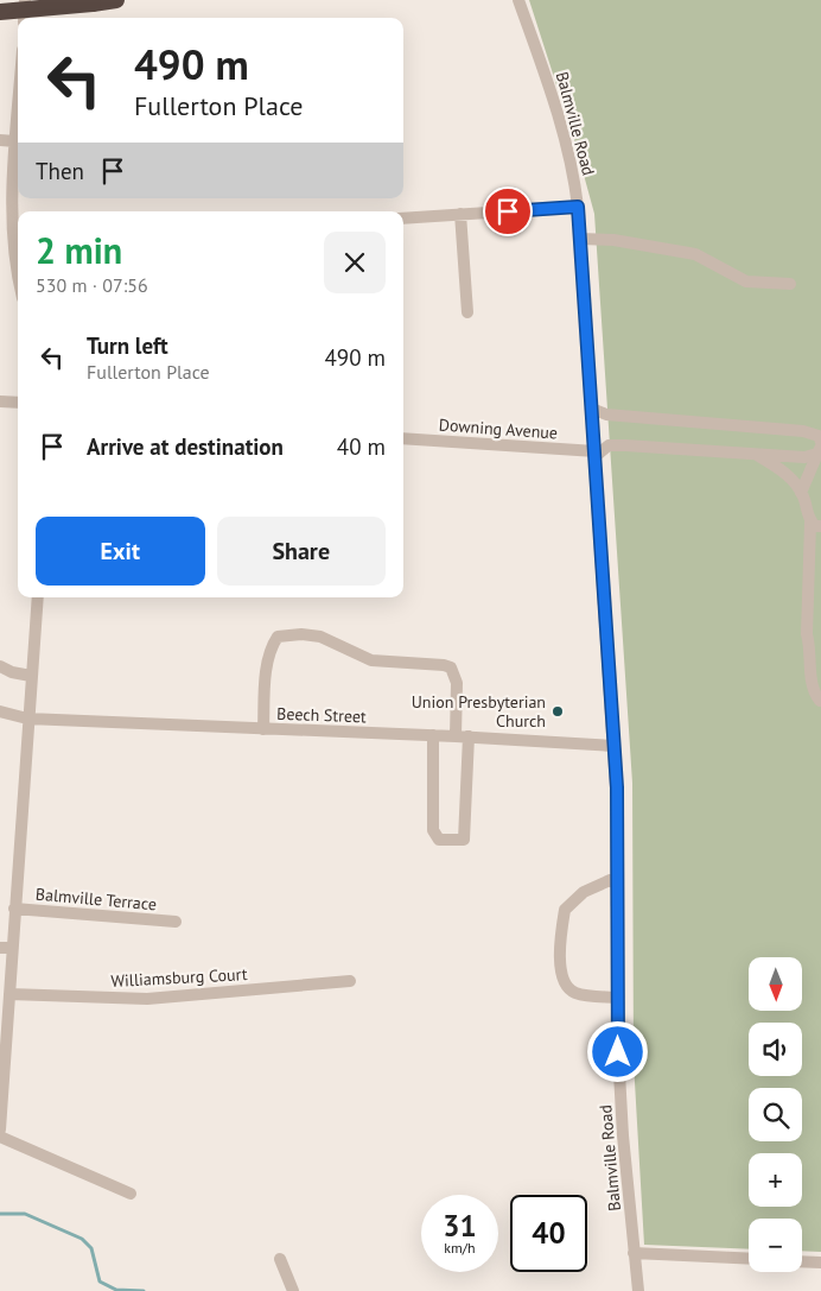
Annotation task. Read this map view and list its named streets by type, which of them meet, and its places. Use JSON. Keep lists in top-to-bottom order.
{
  "streets": {
    "street": [
      "Balmville Road",
      "Downing Avenue",
      "Beech Street",
      "Balmville Terrace",
      "Williamsburg Court"
    ]
  },
  "crossings": [
    ["Balmville Road", "Downing Avenue"],
    ["Balmville Road", "Beech Street"]
  ],
  "places": ["Union Presbyterian Church"],
  "north": "bottom",
  "page": {
    "turn": ["490 m", "Fullerton Place"],
    "then": "Then",
    "heading": ["2 min", "530 m · 07:56"],
    "list": [
      {
        "name": "Turn left",
        "note": "Fullerton Place",
        "value": "490 m"
      },
      {
        "name": "Arrive at destination",
        "value": "40 m"
      }
    ],
    "buttons": ["Exit", "Share"],
    "map_buttons": ["+", "−"],
    "speed": "31 km/h",
    "limit": "40"
  }
}
